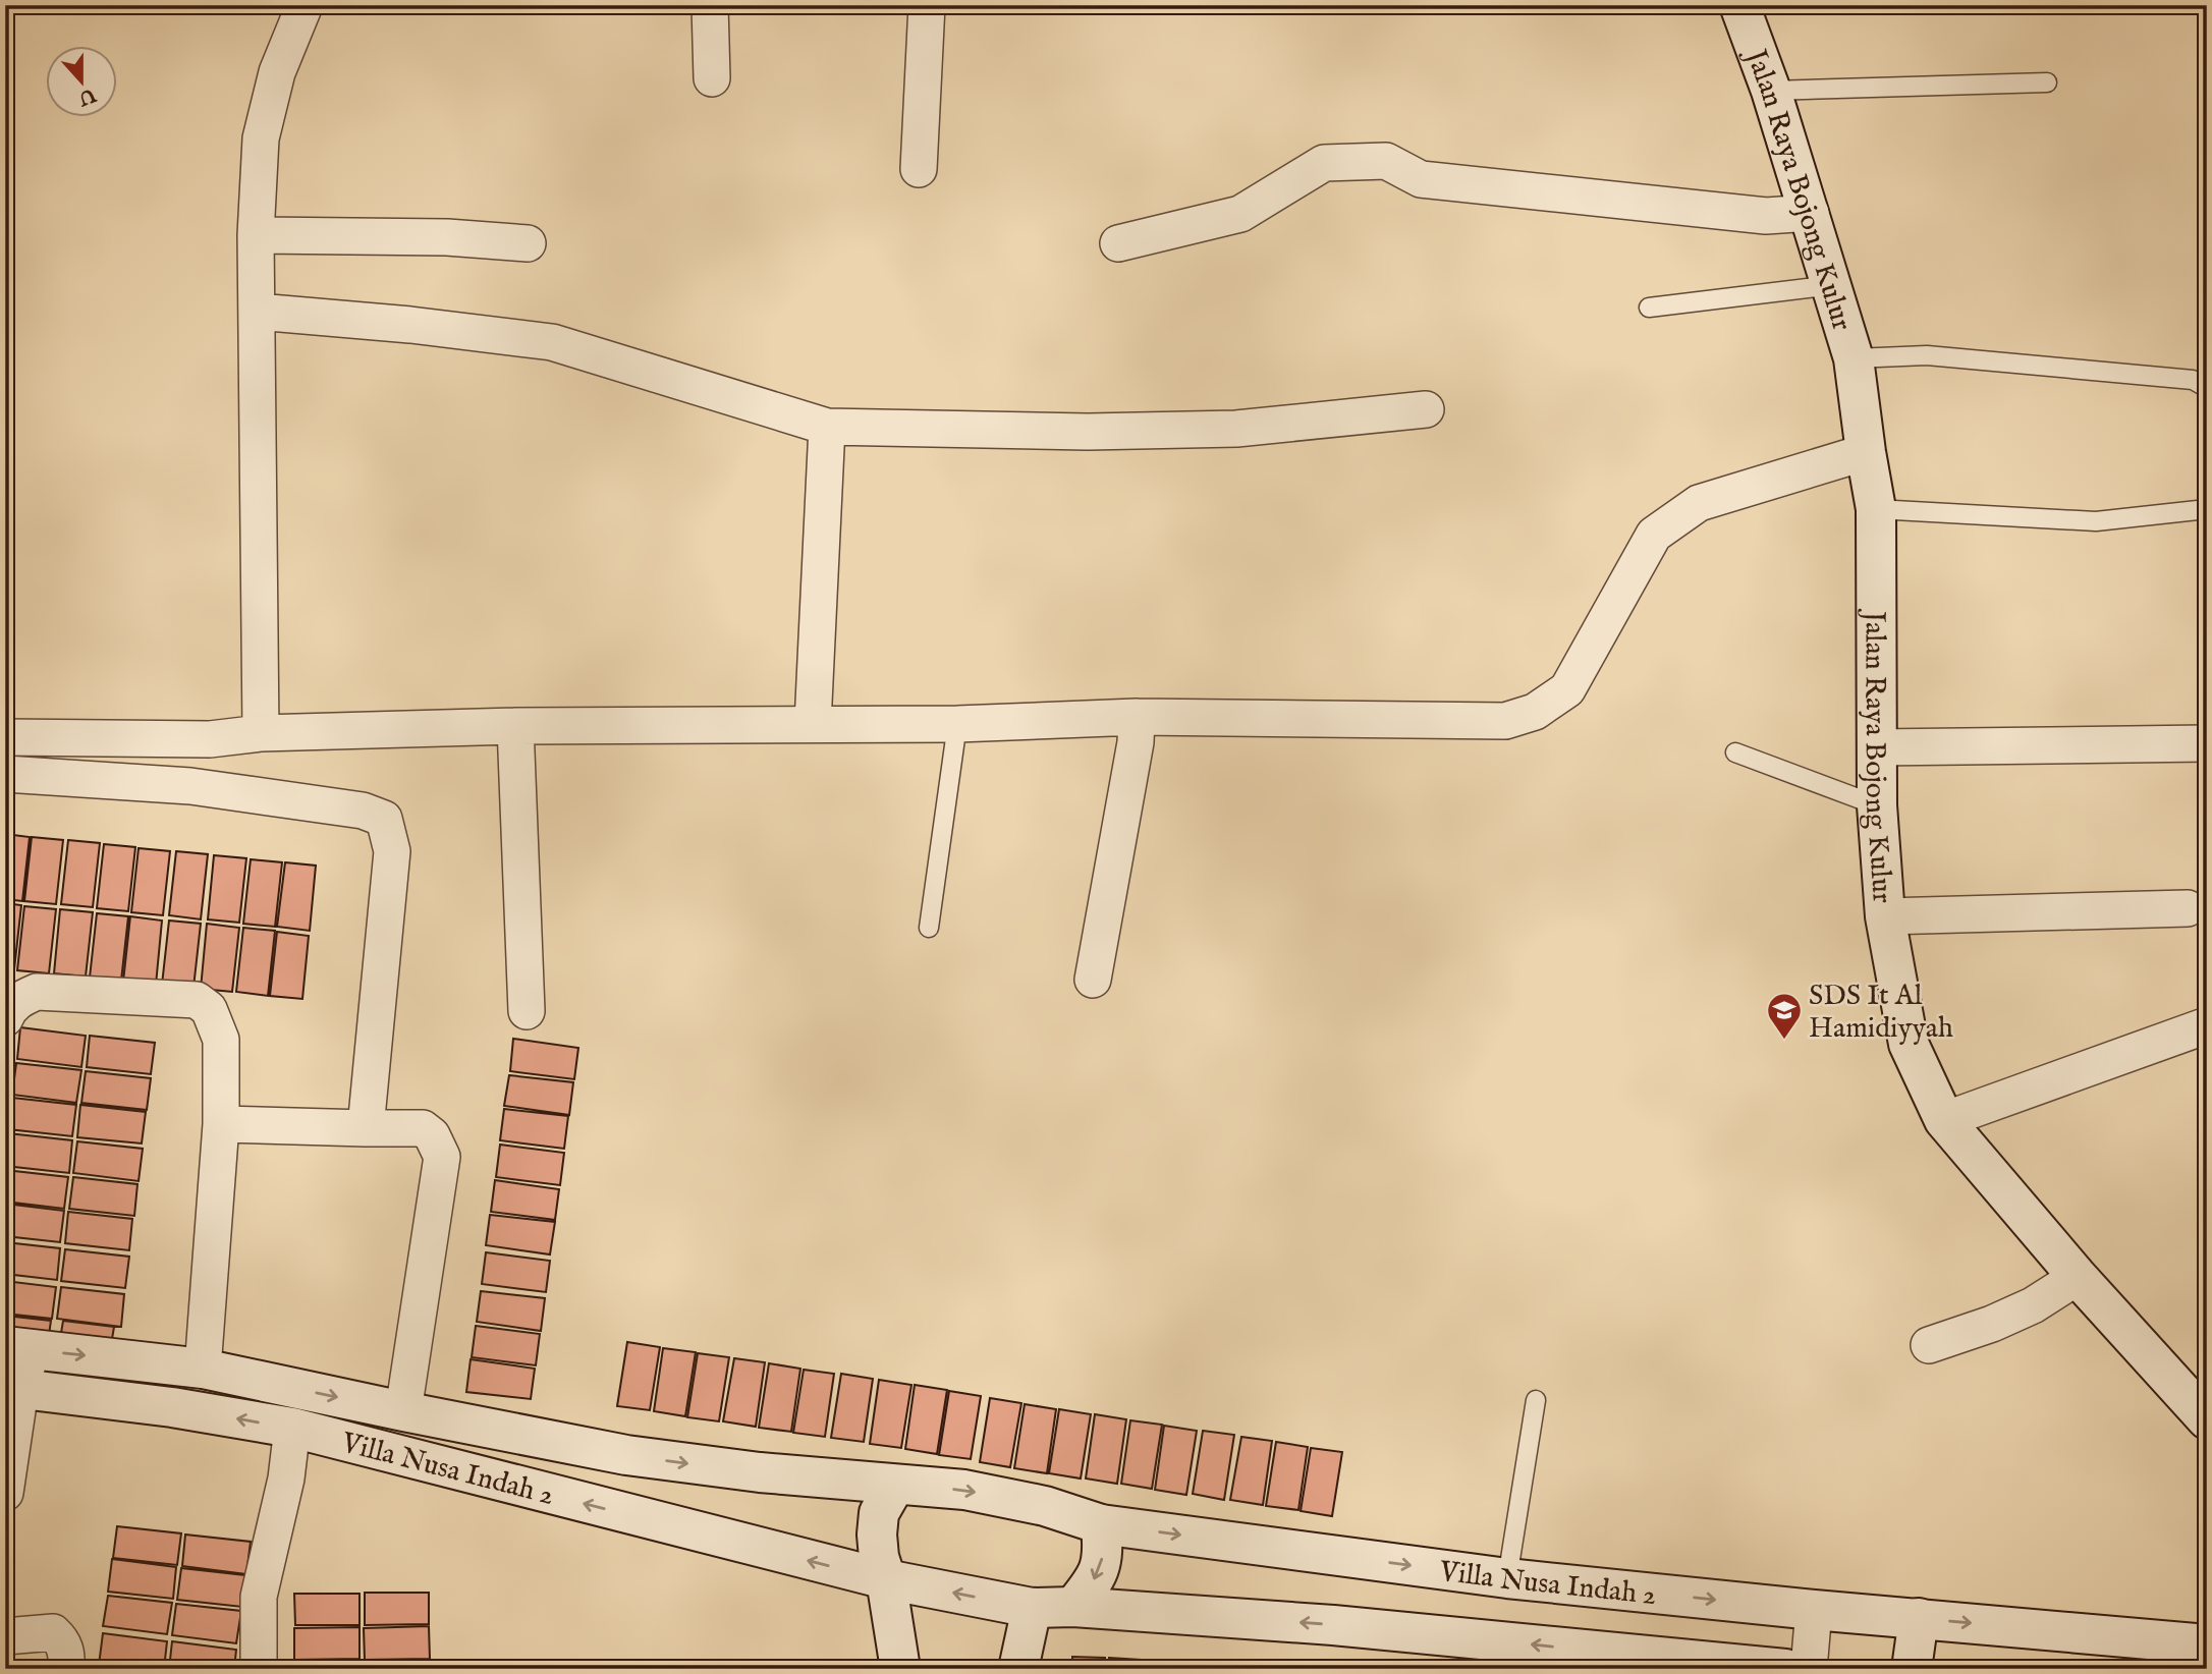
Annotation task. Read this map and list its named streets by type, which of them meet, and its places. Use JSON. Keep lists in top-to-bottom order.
{
  "streets": {
    "main road": ["Jalan Raya Bojong Kulur", "Villa Nusa Indah 2"]
  },
  "places": {
    "school or university": ["SDS It Al Hamidiyyah"]
  },
  "north": "bottom"
}
